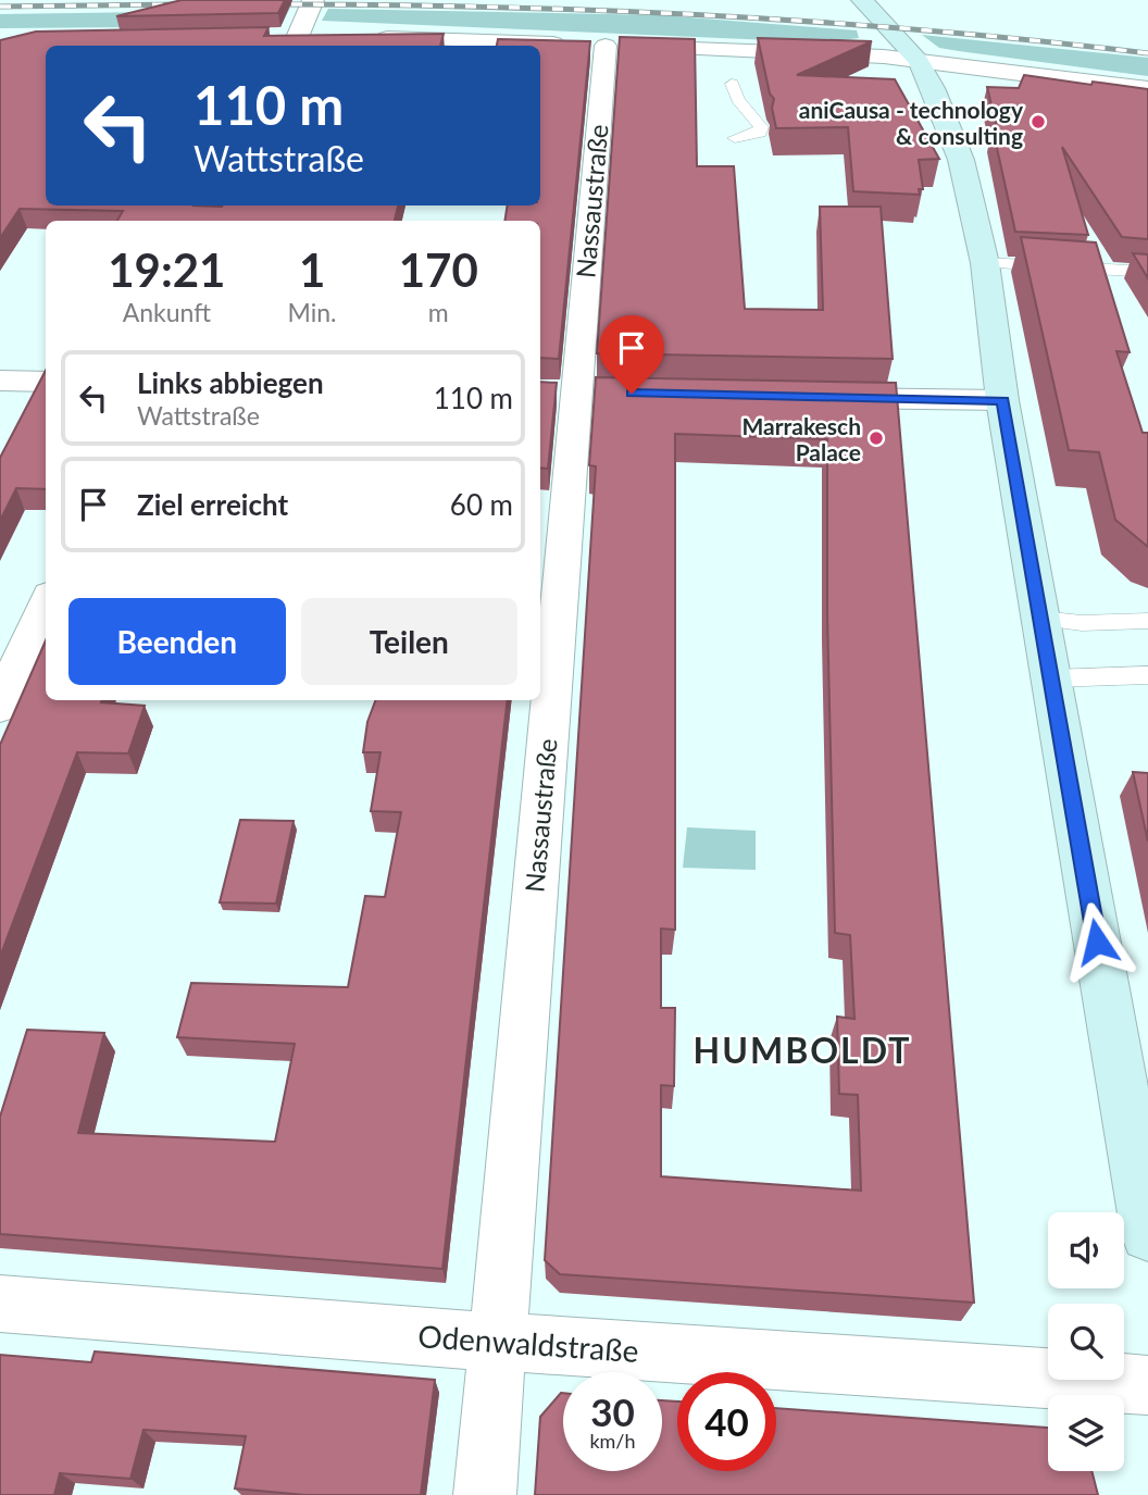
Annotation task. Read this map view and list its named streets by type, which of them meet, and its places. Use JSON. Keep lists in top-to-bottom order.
{
  "streets": {
    "street": ["Nassaustraße", "Odenwaldstraße"]
  },
  "crossings": [
    ["Nassaustraße", "Odenwaldstraße"]
  ],
  "districts": ["HUMBOLDT"],
  "places": ["aniCausa - technology & consulting", "Marrakesch Palace"],
  "page": {
    "turn": ["110 m", "Wattstraße"],
    "eta": [
      "19:21",
      "Ankunft",
      "1",
      "Min.",
      "170",
      "m"
    ],
    "list": [
      {
        "name": "Links abbiegen",
        "note": "Wattstraße",
        "value": "110 m"
      },
      {
        "name": "Ziel erreicht",
        "value": "60 m"
      }
    ],
    "buttons": ["Beenden", "Teilen"],
    "speed": "30 km/h",
    "limit": "40"
  }
}
